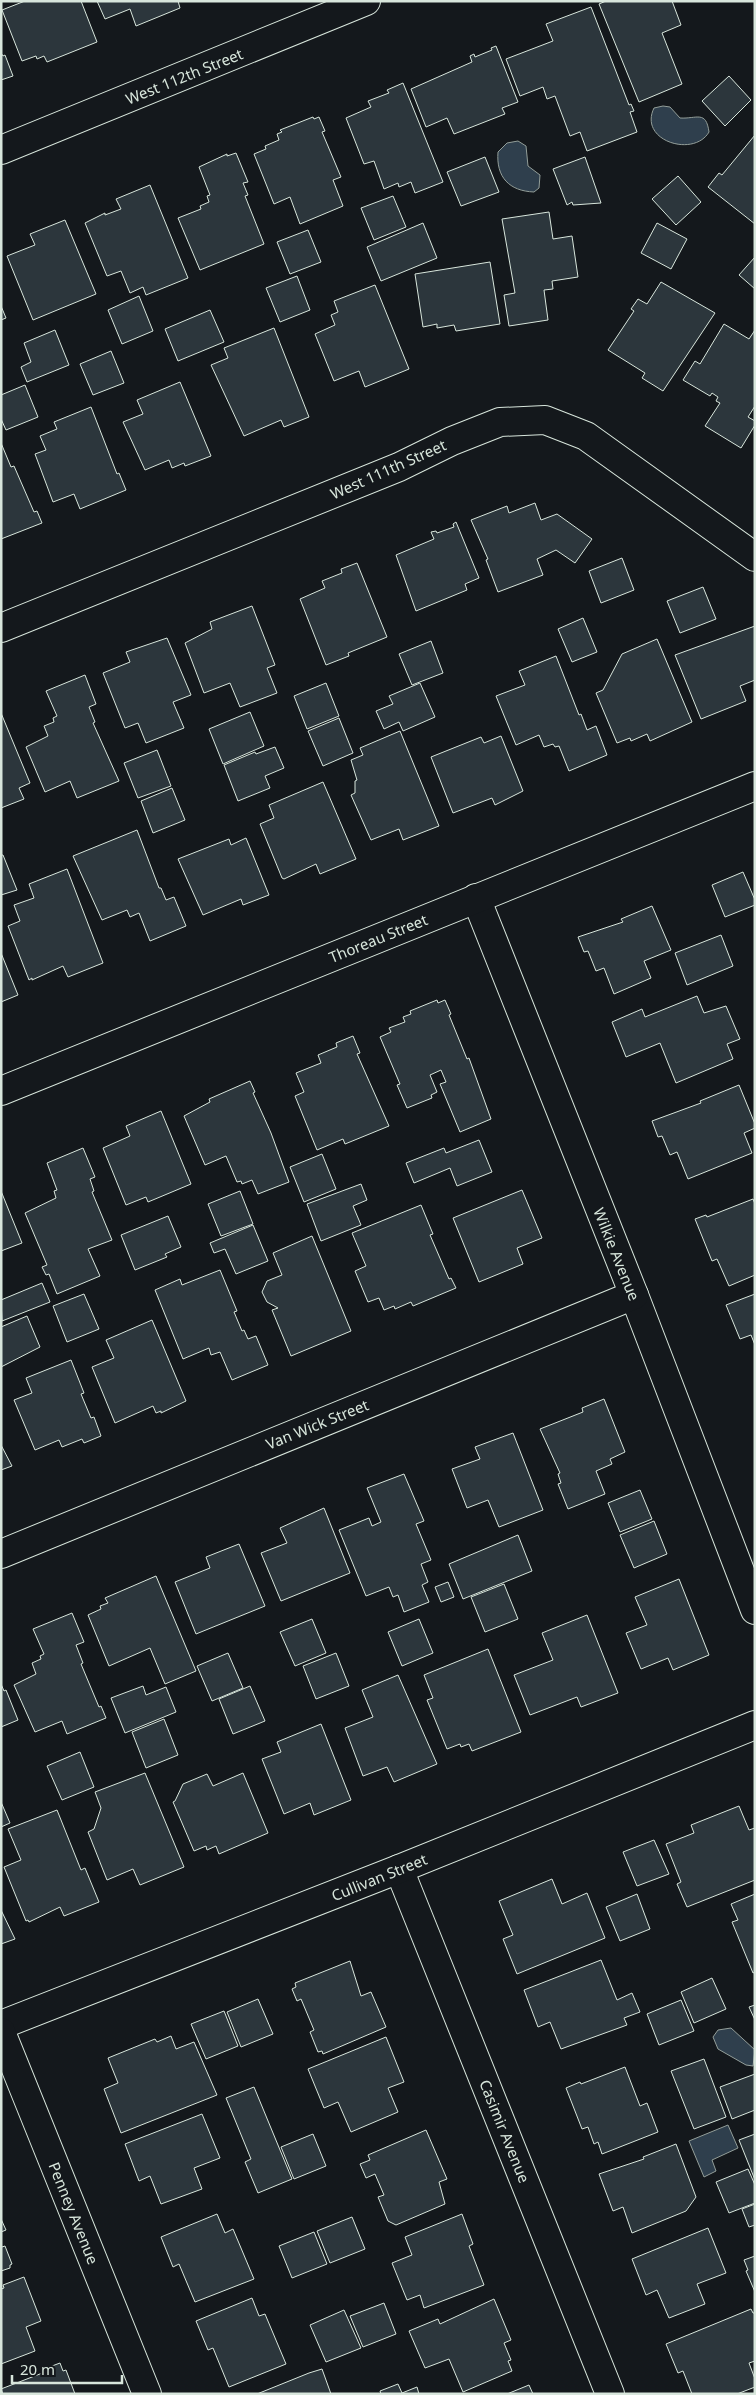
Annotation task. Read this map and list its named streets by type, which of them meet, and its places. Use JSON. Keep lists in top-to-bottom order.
{
  "streets": {
    "street": [
      "West 112th Street",
      "West 111th Street",
      "Thoreau Street",
      "Wilkie Avenue",
      "Van Wick Street",
      "Cullivan Street",
      "Casimir Avenue",
      "Penney Avenue"
    ]
  },
  "crossings": [
    ["Thoreau Street", "Wilkie Avenue"],
    ["Wilkie Avenue", "Van Wick Street"],
    ["Cullivan Street", "Casimir Avenue"]
  ],
  "scale_bar": "20 m"
}
